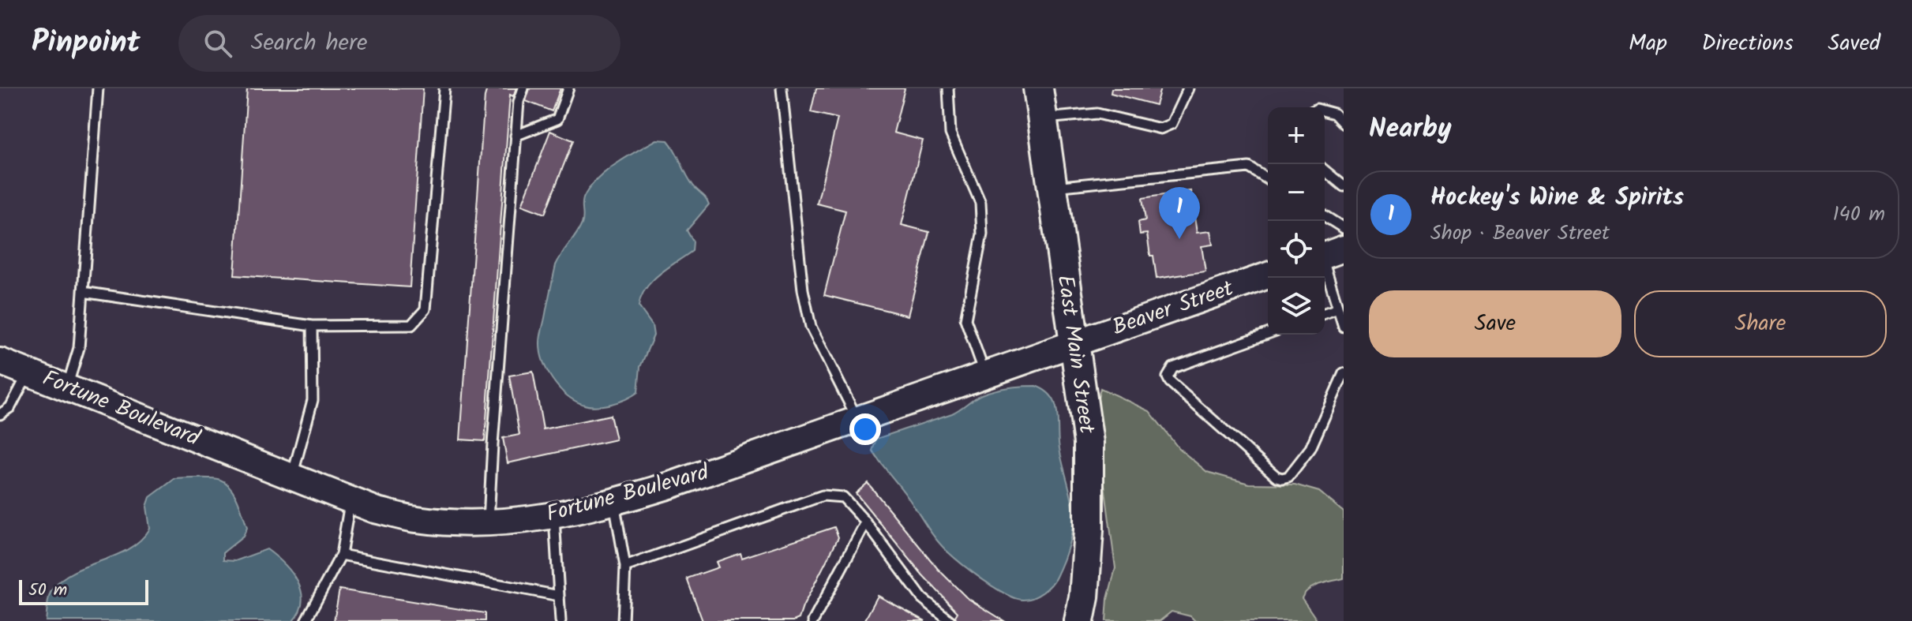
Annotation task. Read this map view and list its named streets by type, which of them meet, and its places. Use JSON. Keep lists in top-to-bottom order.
{
  "streets": {
    "main road": ["Beaver Street", "East Main Street", "Fortune Boulevard"]
  },
  "crossings": [
    ["Beaver Street", "East Main Street"],
    ["Beaver Street", "Fortune Boulevard"],
    ["East Main Street", "Fortune Boulevard"]
  ],
  "scale_bar": "50 m",
  "page": {
    "header": "Pinpoint",
    "search": "Search here",
    "nav": ["Map", "Directions", "Saved"],
    "heading": "Nearby",
    "map_buttons": ["+", "−"],
    "list": [
      {
        "mark": "1",
        "name": "Hockey's Wine & Spirits",
        "note": "Shop · Beaver Street",
        "value": "140 m"
      }
    ],
    "pins": "1",
    "buttons": ["Save", "Share"],
    "scale": "50 m"
  }
}
